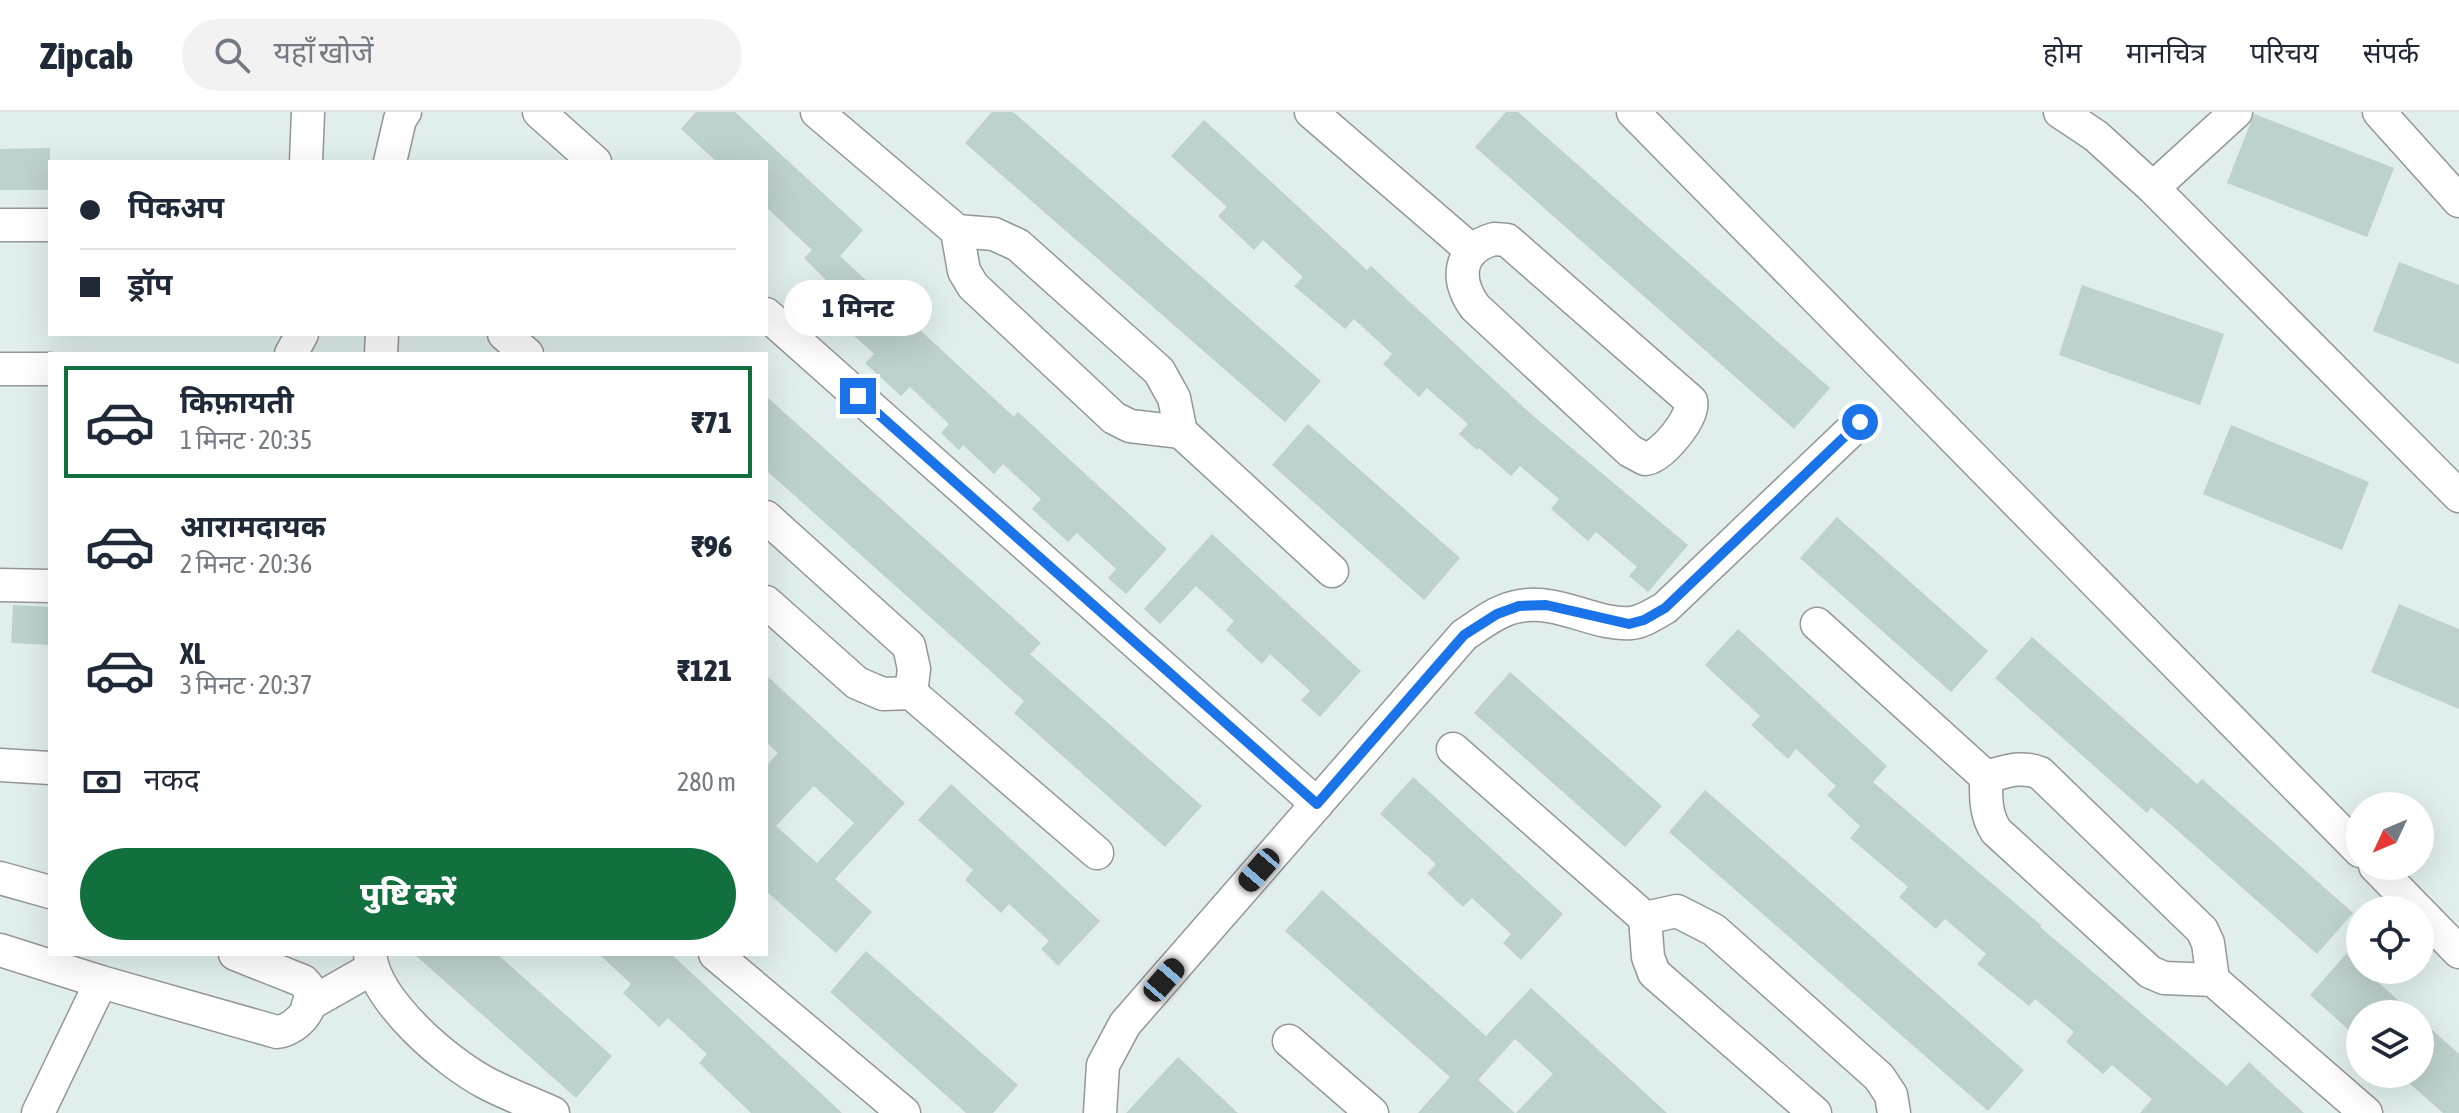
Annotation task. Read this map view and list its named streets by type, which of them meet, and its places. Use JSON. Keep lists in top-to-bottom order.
{
  "north": "bottom left",
  "page": {
    "header": "Zipcab",
    "search": "यहाँ खोजें",
    "nav": [
      "होम",
      "मानचित्र",
      "परिचय",
      "संपर्क"
    ],
    "banner": ["पिकअप", "ड्रॉप"],
    "bubble": "1 मिनट",
    "list": [
      {
        "name": "किफ़ायती",
        "note": "1 मिनट · 20:35",
        "value": "₹71"
      },
      {
        "name": "आरामदायक",
        "note": "2 मिनट · 20:36",
        "value": "₹96"
      },
      {
        "name": "XL",
        "note": "3 मिनट · 20:37",
        "value": "₹121"
      }
    ],
    "pay": ["नकद", "280 m"],
    "buttons": "पुष्टि करें"
  }
}
